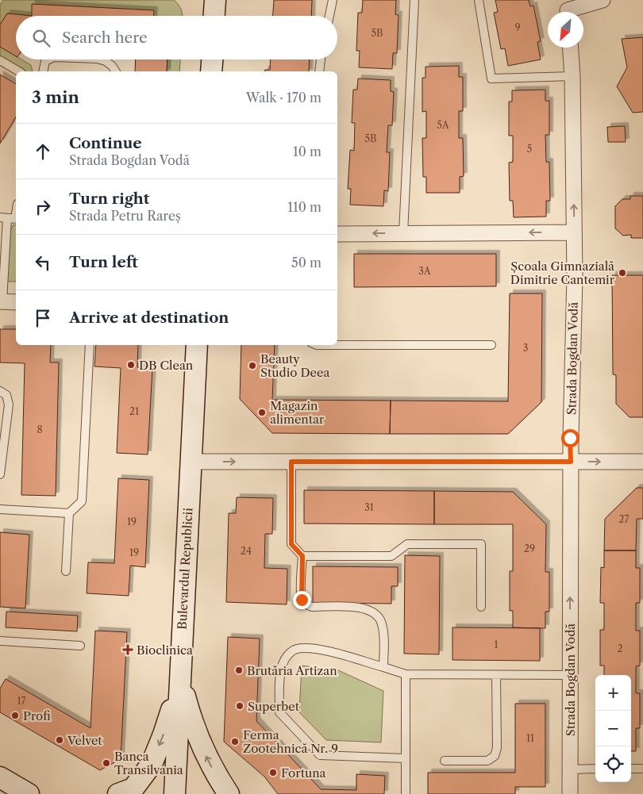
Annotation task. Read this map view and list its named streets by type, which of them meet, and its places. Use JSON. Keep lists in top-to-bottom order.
{
  "streets": {
    "street": ["Strada Bogdan Vodă", "Bulevardul Republicii"]
  },
  "one_way": ["Strada Bogdan Vodă"],
  "places": {
    "other": [
      "Școala Gimnazială Dimitrie Cantemir",
      "DB Clean",
      "Beauty Studio Deea",
      "Magazin alimentar",
      "Brutăria Artizan",
      "Superbet",
      "Profi",
      "Velvet",
      "Ferma Zootehnică Nr. 9",
      "Banca Transilvania",
      "Fortuna"
    ],
    "health": ["Bioclinica"]
  },
  "house_numbers": [
    "9",
    "5B",
    "5A",
    "5B",
    "5",
    "3A",
    "3",
    "21",
    "8",
    "31",
    "27",
    "19",
    "29",
    "24",
    "19",
    "1",
    "2",
    "17",
    "11"
  ],
  "north": "bottom left",
  "page": {
    "search": "Search here",
    "heading": ["3 min", "Walk · 170 m"],
    "list": [
      ["Continue", "Strada Bogdan Vodă", "10 m"],
      ["Turn right", "Strada Petru Rareș", "110 m"],
      ["Turn left", "50 m"],
      "Arrive at destination"
    ],
    "map_buttons": ["+", "−"]
  }
}
